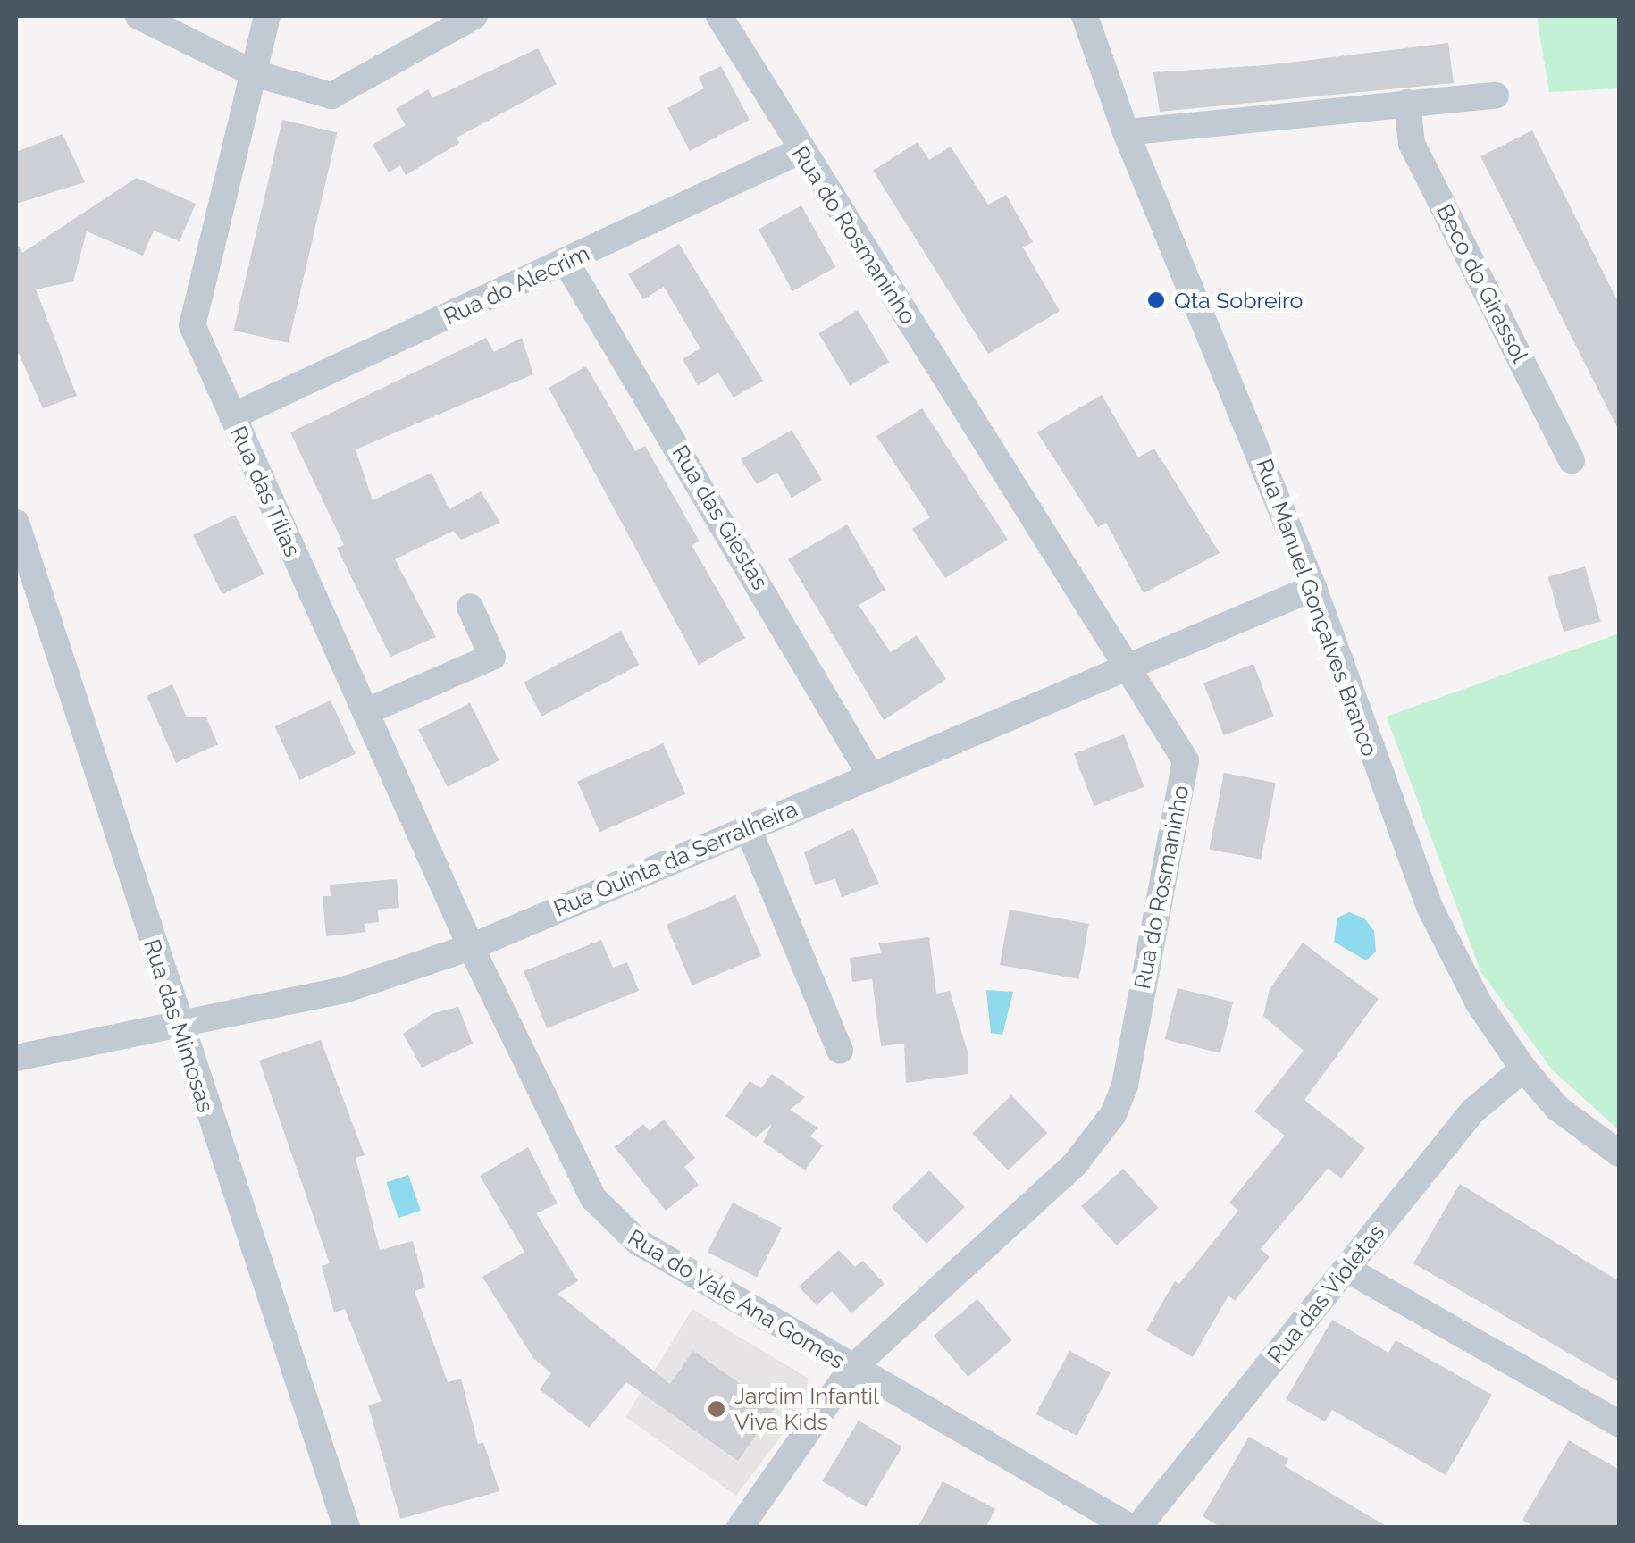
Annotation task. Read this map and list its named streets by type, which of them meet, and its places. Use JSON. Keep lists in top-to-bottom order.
{
  "streets": {
    "street": [
      "Rua do Rosmaninho",
      "Beco do Girassol",
      "Rua do Alecrim",
      "Rua das Tílias",
      "Rua das Giestas",
      "Rua Manuel Gonçalves Branco",
      "Rua Quinta da Serralheira",
      "Rua das Mimosas",
      "Rua das Violetas",
      "Rua do Vale Ana Gomes"
    ]
  },
  "crossings": [
    ["Rua do Rosmaninho", "Rua do Alecrim"],
    ["Rua do Rosmaninho", "Rua Quinta da Serralheira"],
    ["Rua do Rosmaninho", "Rua do Vale Ana Gomes"],
    ["Rua do Alecrim", "Rua das Tílias"],
    ["Rua do Alecrim", "Rua das Giestas"],
    ["Rua das Tílias", "Rua Quinta da Serralheira"],
    ["Rua das Tílias", "Rua do Vale Ana Gomes"],
    ["Rua das Giestas", "Rua Quinta da Serralheira"],
    ["Rua Manuel Gonçalves Branco", "Rua Quinta da Serralheira"],
    ["Rua Manuel Gonçalves Branco", "Rua das Violetas"],
    ["Rua Quinta da Serralheira", "Rua das Mimosas"],
    ["Rua Quinta da Serralheira", "Rua do Vale Ana Gomes"],
    ["Rua das Violetas", "Rua do Vale Ana Gomes"]
  ],
  "places": ["Qta Sobreiro", "Jardim Infantil Viva Kids"]
}
